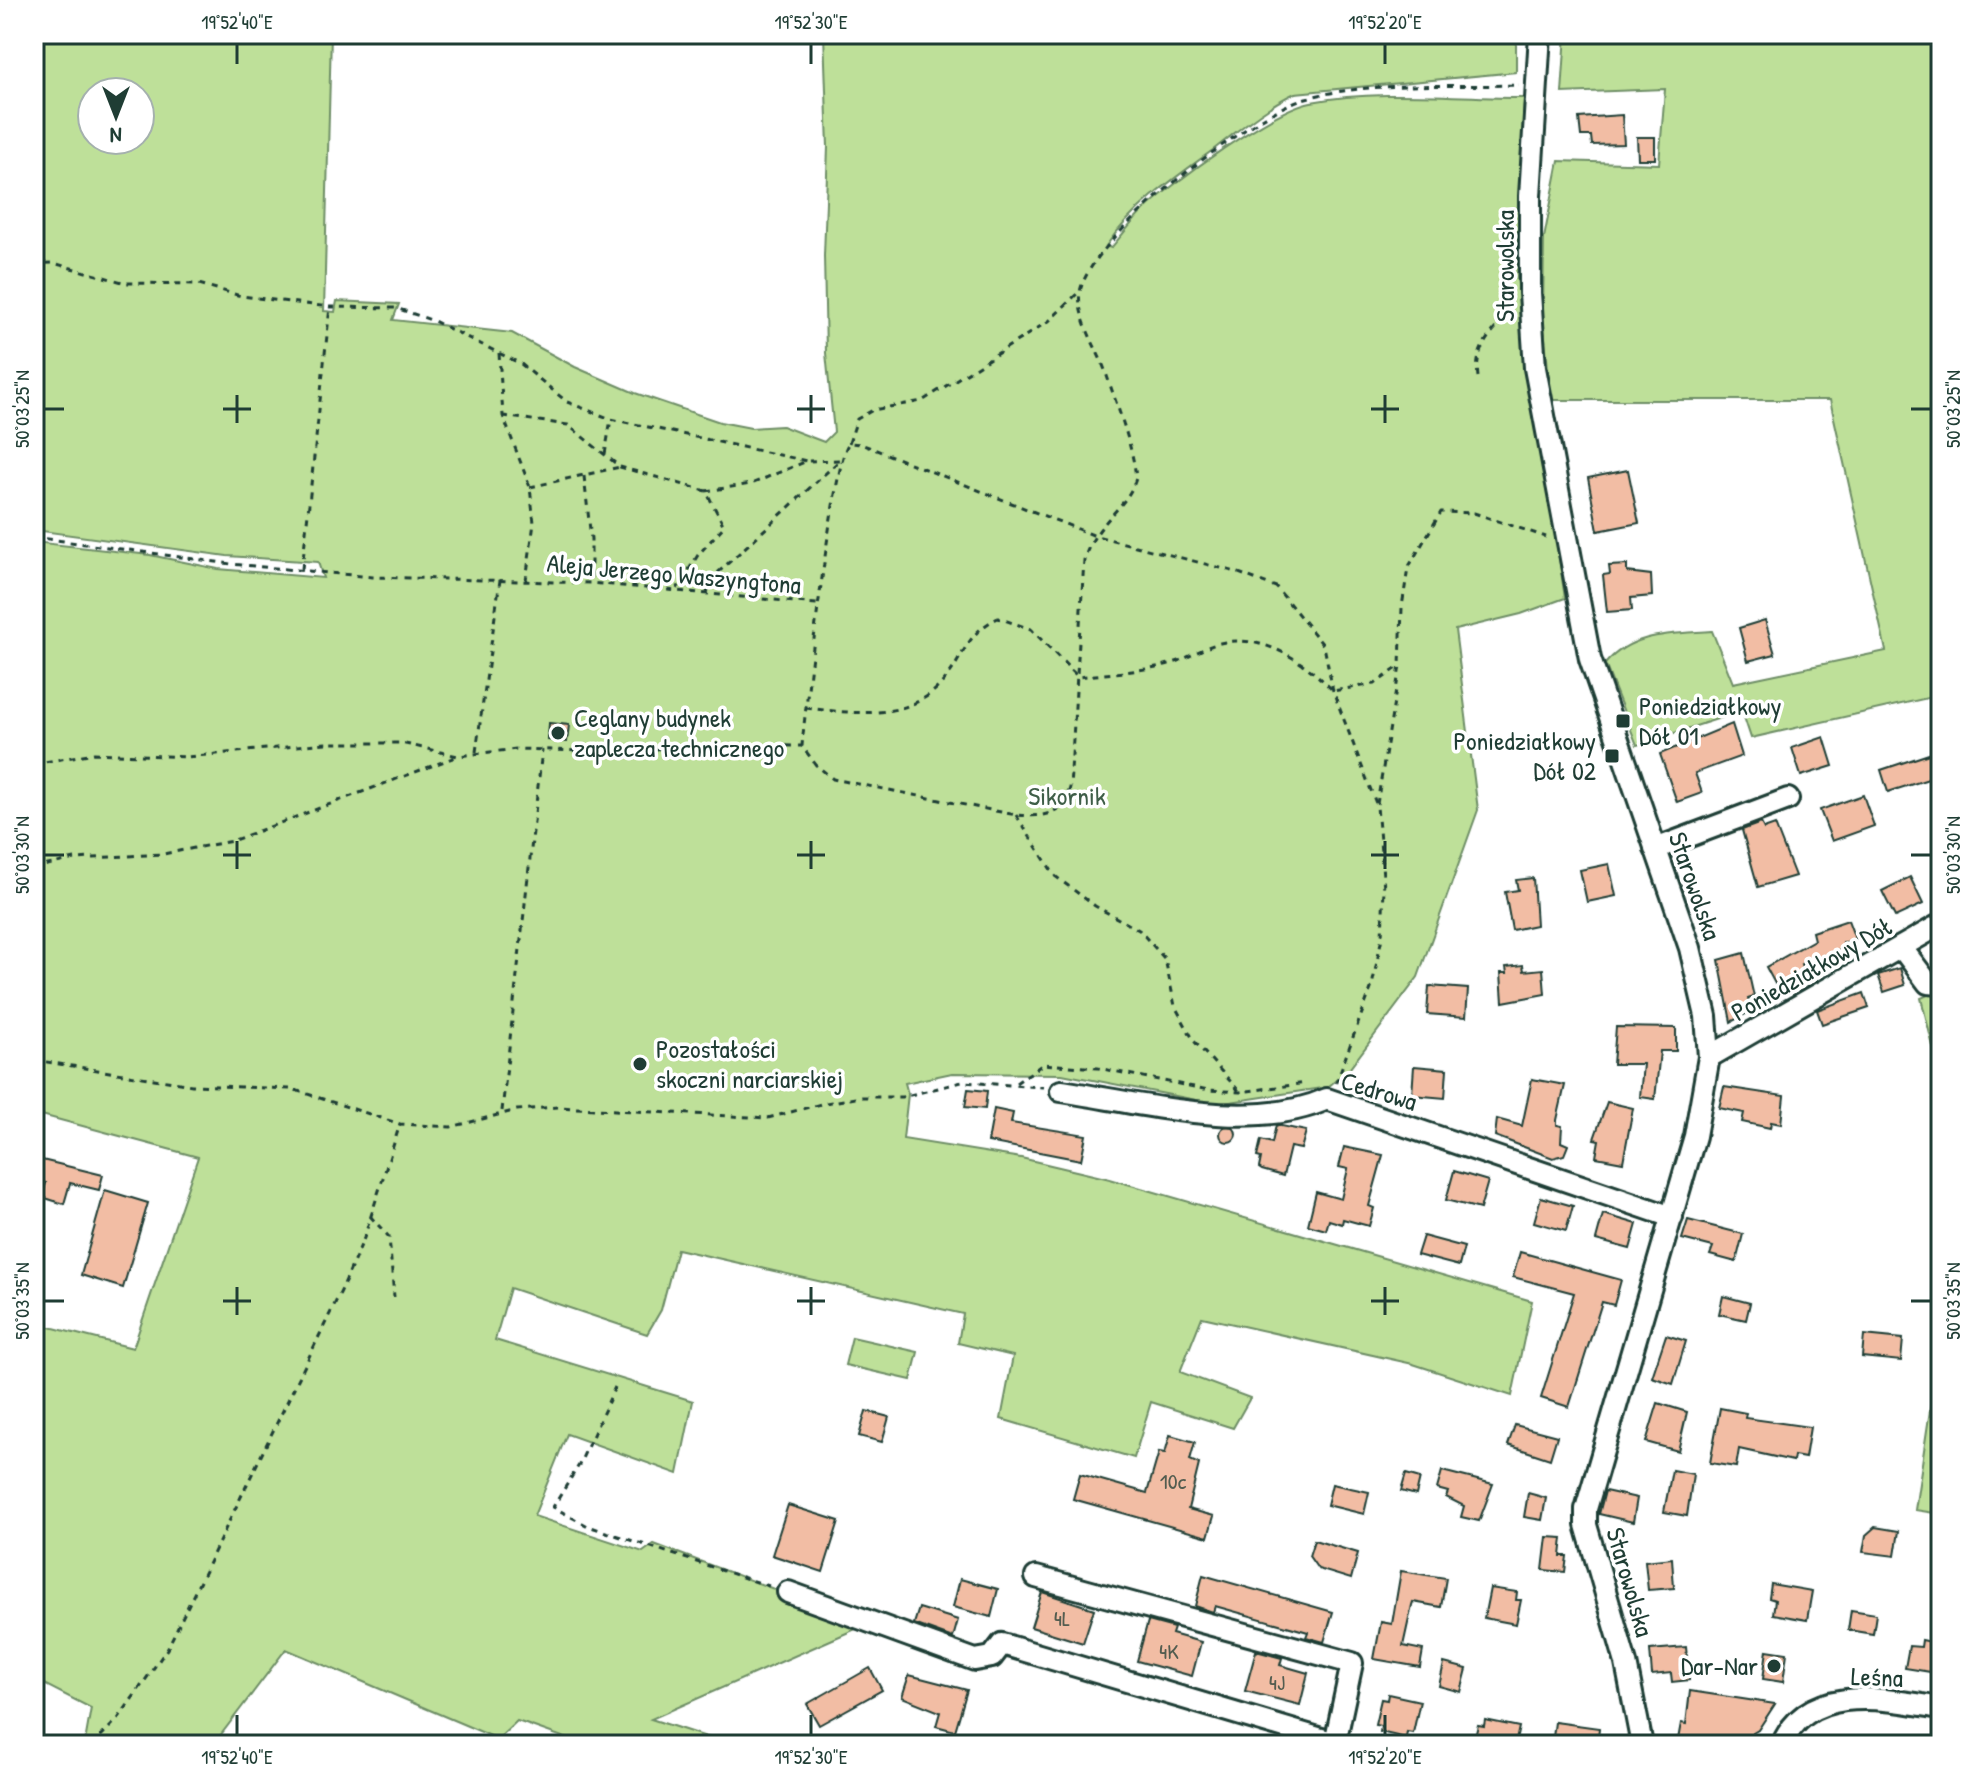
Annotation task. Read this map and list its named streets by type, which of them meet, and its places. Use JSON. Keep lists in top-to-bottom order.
{
  "streets": {
    "street": [
      "Starowolska",
      "Poniedziałkowy Dół",
      "Cedrowa",
      "Leśna"
    ],
    "path": ["Aleja Jerzego Waszyngtona"]
  },
  "crossings": [
    ["Starowolska", "Poniedziałkowy Dół"],
    ["Starowolska", "Cedrowa"]
  ],
  "parks": ["Sikornik"],
  "places": {
    "transit": ["Poniedziałkowy Dół 01", "Poniedziałkowy Dół 02"],
    "other": ["Ceglany budynek zaplecza technicznego", "Pozostałości skoczni narciarskiej", "Dar-Nar"]
  },
  "house_numbers": [
    "10c",
    "4L",
    "4K",
    "4J"
  ],
  "north": "bottom",
  "coordinates": [
    "19°52'40\"E",
    "19°52'30\"E",
    "19°52'20\"E",
    "50°03'25\"N",
    "50°03'30\"N",
    "50°03'35\"N"
  ]
}
